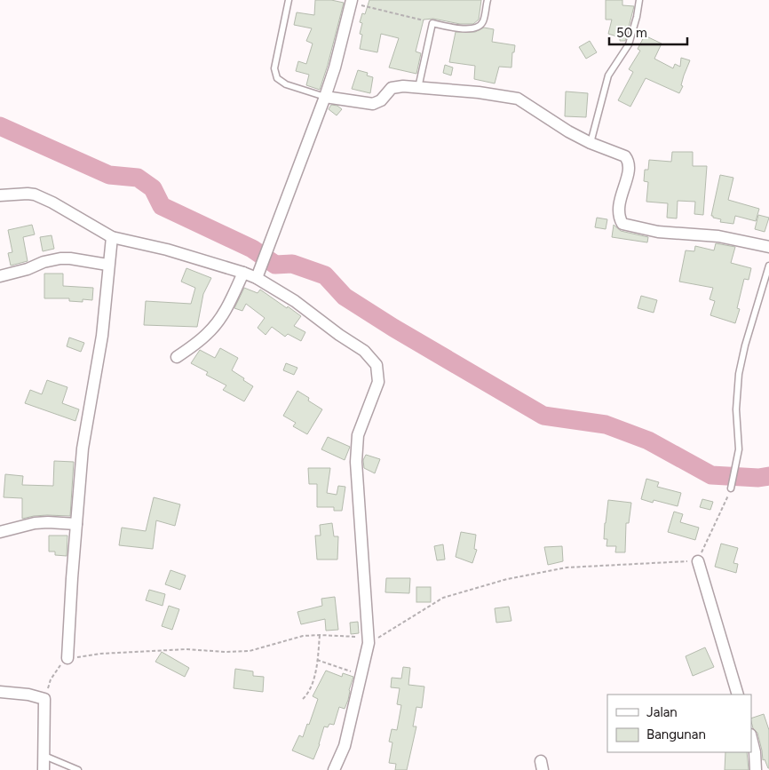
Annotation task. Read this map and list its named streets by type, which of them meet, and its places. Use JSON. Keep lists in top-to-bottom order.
{
  "legend": ["Jalan", "Bangunan"],
  "scale_bar": "50 m"
}
